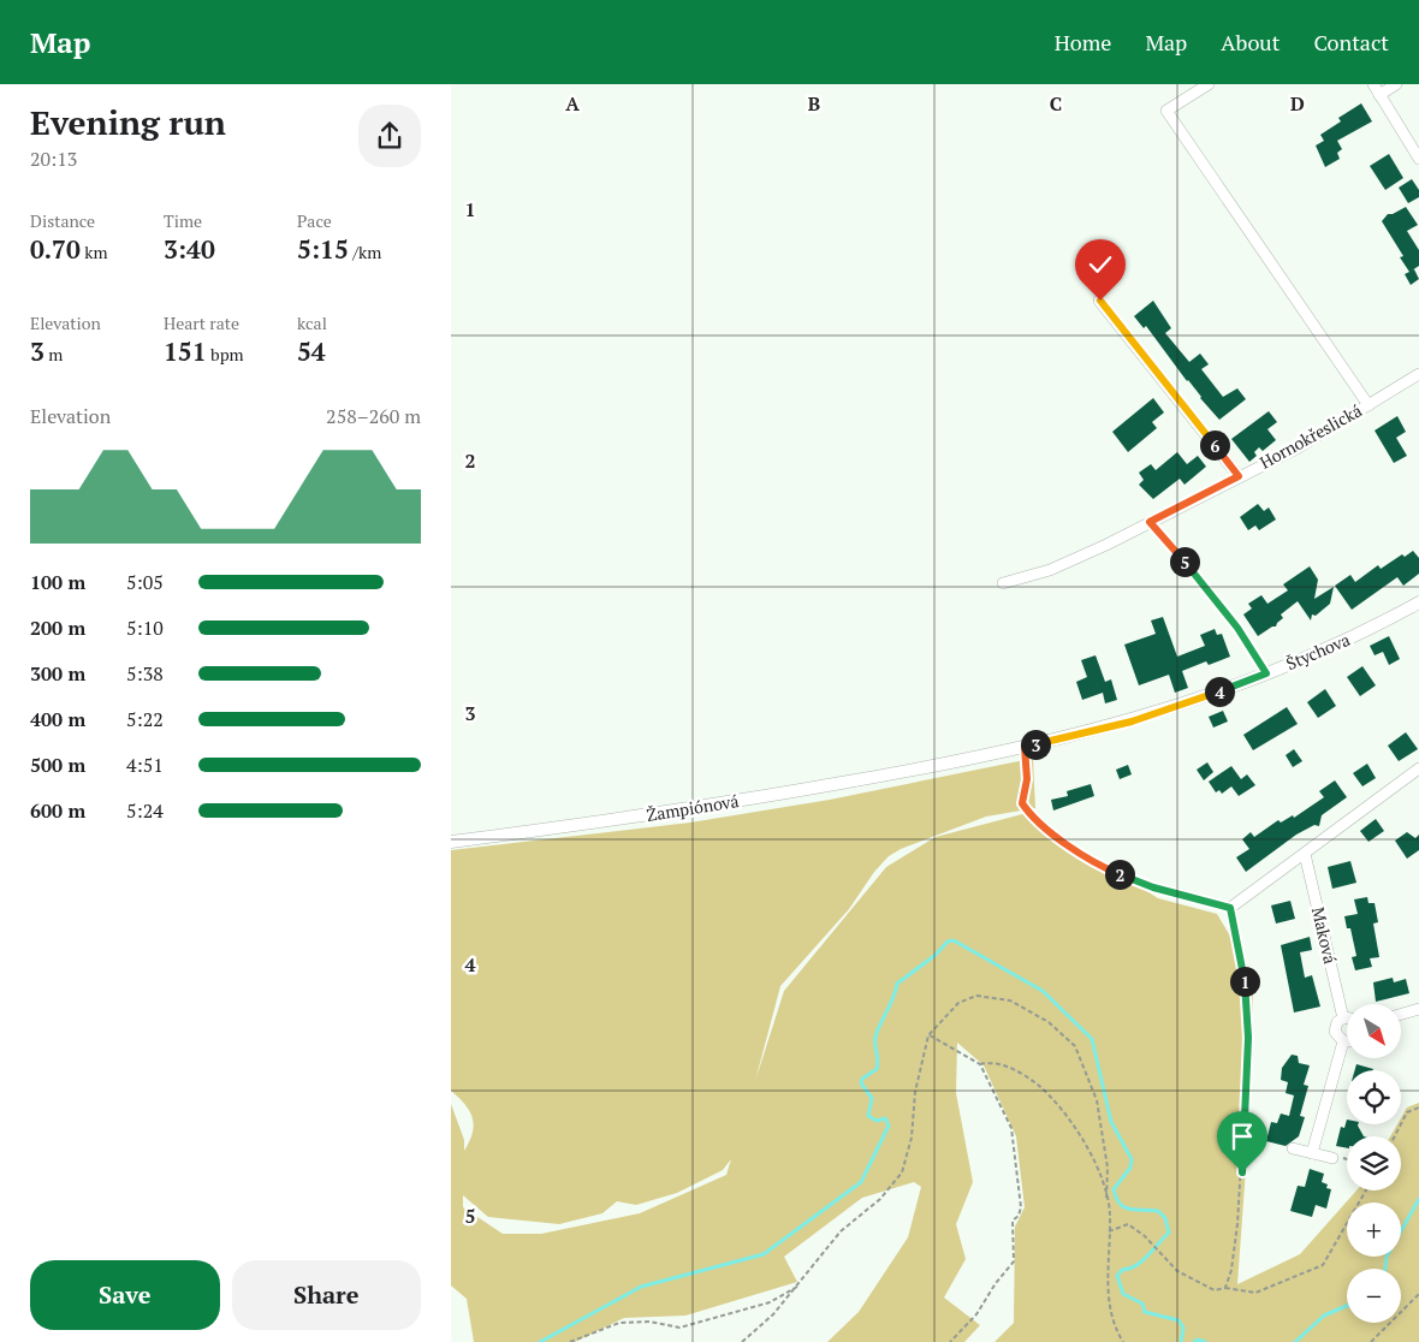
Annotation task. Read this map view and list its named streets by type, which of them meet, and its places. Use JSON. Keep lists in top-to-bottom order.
{
  "streets": {
    "street": [
      "Hornokřeslická",
      "Štychova",
      "Žampiónová",
      "Maková"
    ]
  },
  "crossings": [
    ["Štychova", "Žampiónová"]
  ],
  "north": "bottom right",
  "page": {
    "header": "Map",
    "nav": [
      "Home",
      "Map",
      "About",
      "Contact"
    ],
    "heading": ["Evening run", "20:13"],
    "stats": [
      ["Distance", "0.70 km"],
      ["Time", "3:40"],
      ["Pace", "5:15 /km"],
      ["Elevation", "3 m"],
      ["Heart rate", "151 bpm"],
      ["kcal", "54"]
    ],
    "chart": ["Elevation", "258–260 m"],
    "pins": [
      "6",
      "5",
      "4",
      "3",
      "2",
      "1"
    ],
    "list": [
      {
        "name": "100 m",
        "note": "5:05"
      },
      {
        "name": "200 m",
        "note": "5:10"
      },
      {
        "name": "300 m",
        "note": "5:38"
      },
      {
        "name": "400 m",
        "note": "5:22"
      },
      {
        "name": "500 m",
        "note": "4:51"
      },
      {
        "name": "600 m",
        "note": "5:24"
      }
    ],
    "map_buttons": ["+", "−"],
    "buttons": ["Save", "Share"]
  },
  "grid": {
    "columns": [
      "A",
      "B",
      "C",
      "D"
    ],
    "rows": [
      "1",
      "2",
      "3",
      "4",
      "5"
    ]
  }
}
